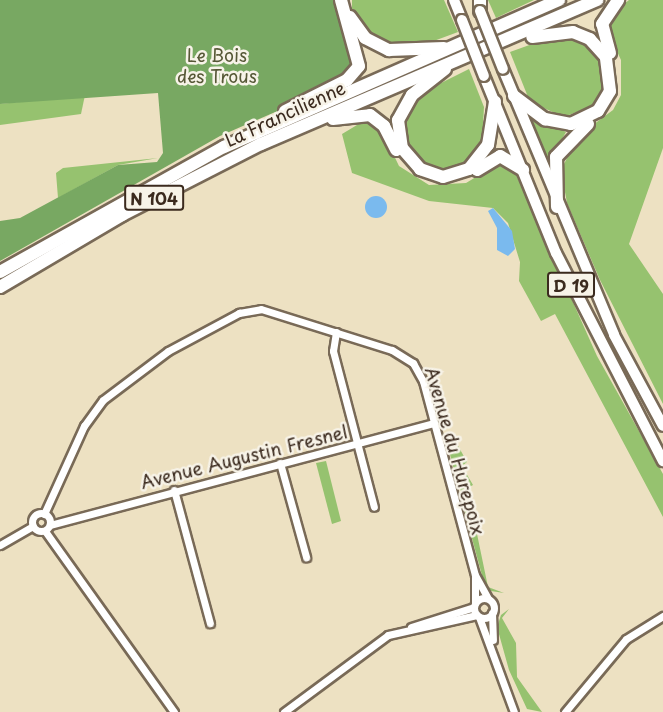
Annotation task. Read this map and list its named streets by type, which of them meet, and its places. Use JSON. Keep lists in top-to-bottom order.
{
  "streets": {
    "highway": ["La Francilienne", "N 104"],
    "main road": ["D 19"],
    "street": ["Avenue du Hurepoix", "Avenue Augustin Fresnel"]
  },
  "crossings": [
    ["Avenue du Hurepoix", "Avenue Augustin Fresnel"]
  ],
  "parks": ["Le Bois des Trous"]
}
